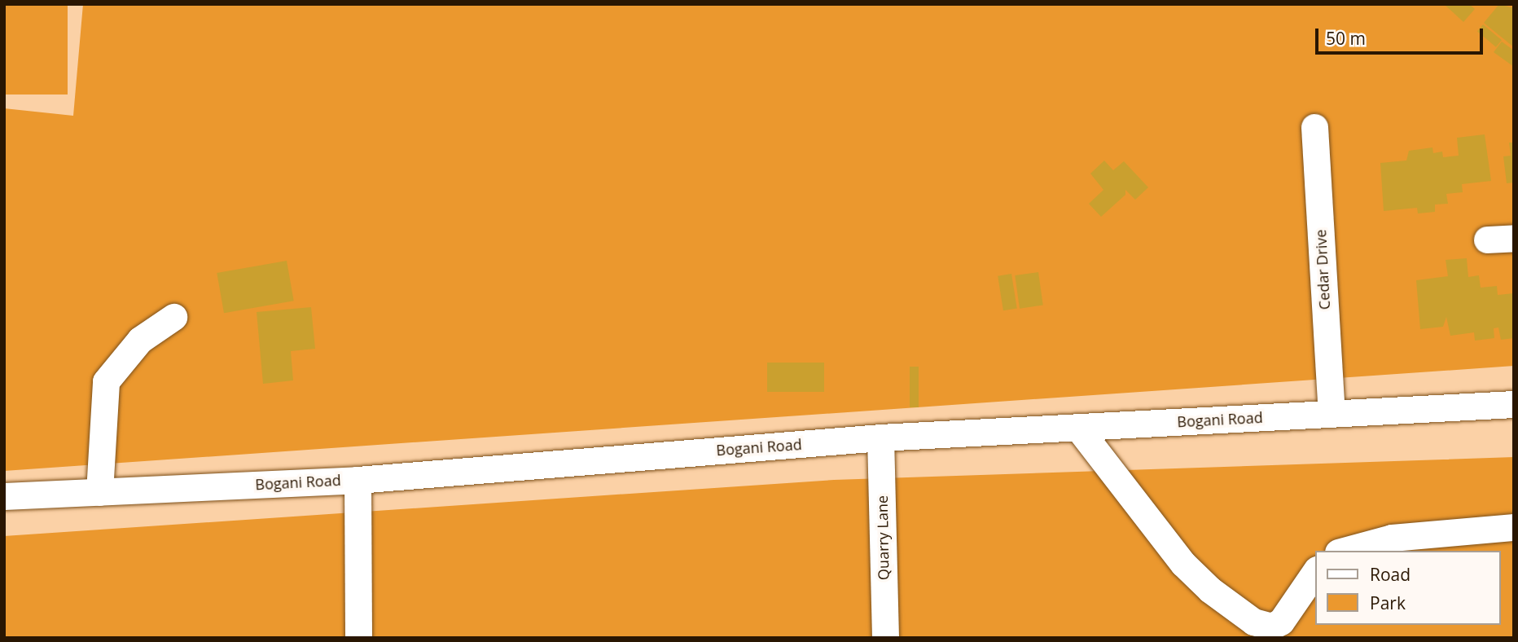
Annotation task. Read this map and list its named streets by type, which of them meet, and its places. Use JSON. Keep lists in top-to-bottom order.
{
  "streets": {
    "street": ["Cedar Drive", "Bogani Road", "Quarry Lane"]
  },
  "crossings": [
    ["Cedar Drive", "Bogani Road"],
    ["Bogani Road", "Quarry Lane"]
  ],
  "legend": ["Road", "Park"],
  "scale_bar": "50 m"
}
